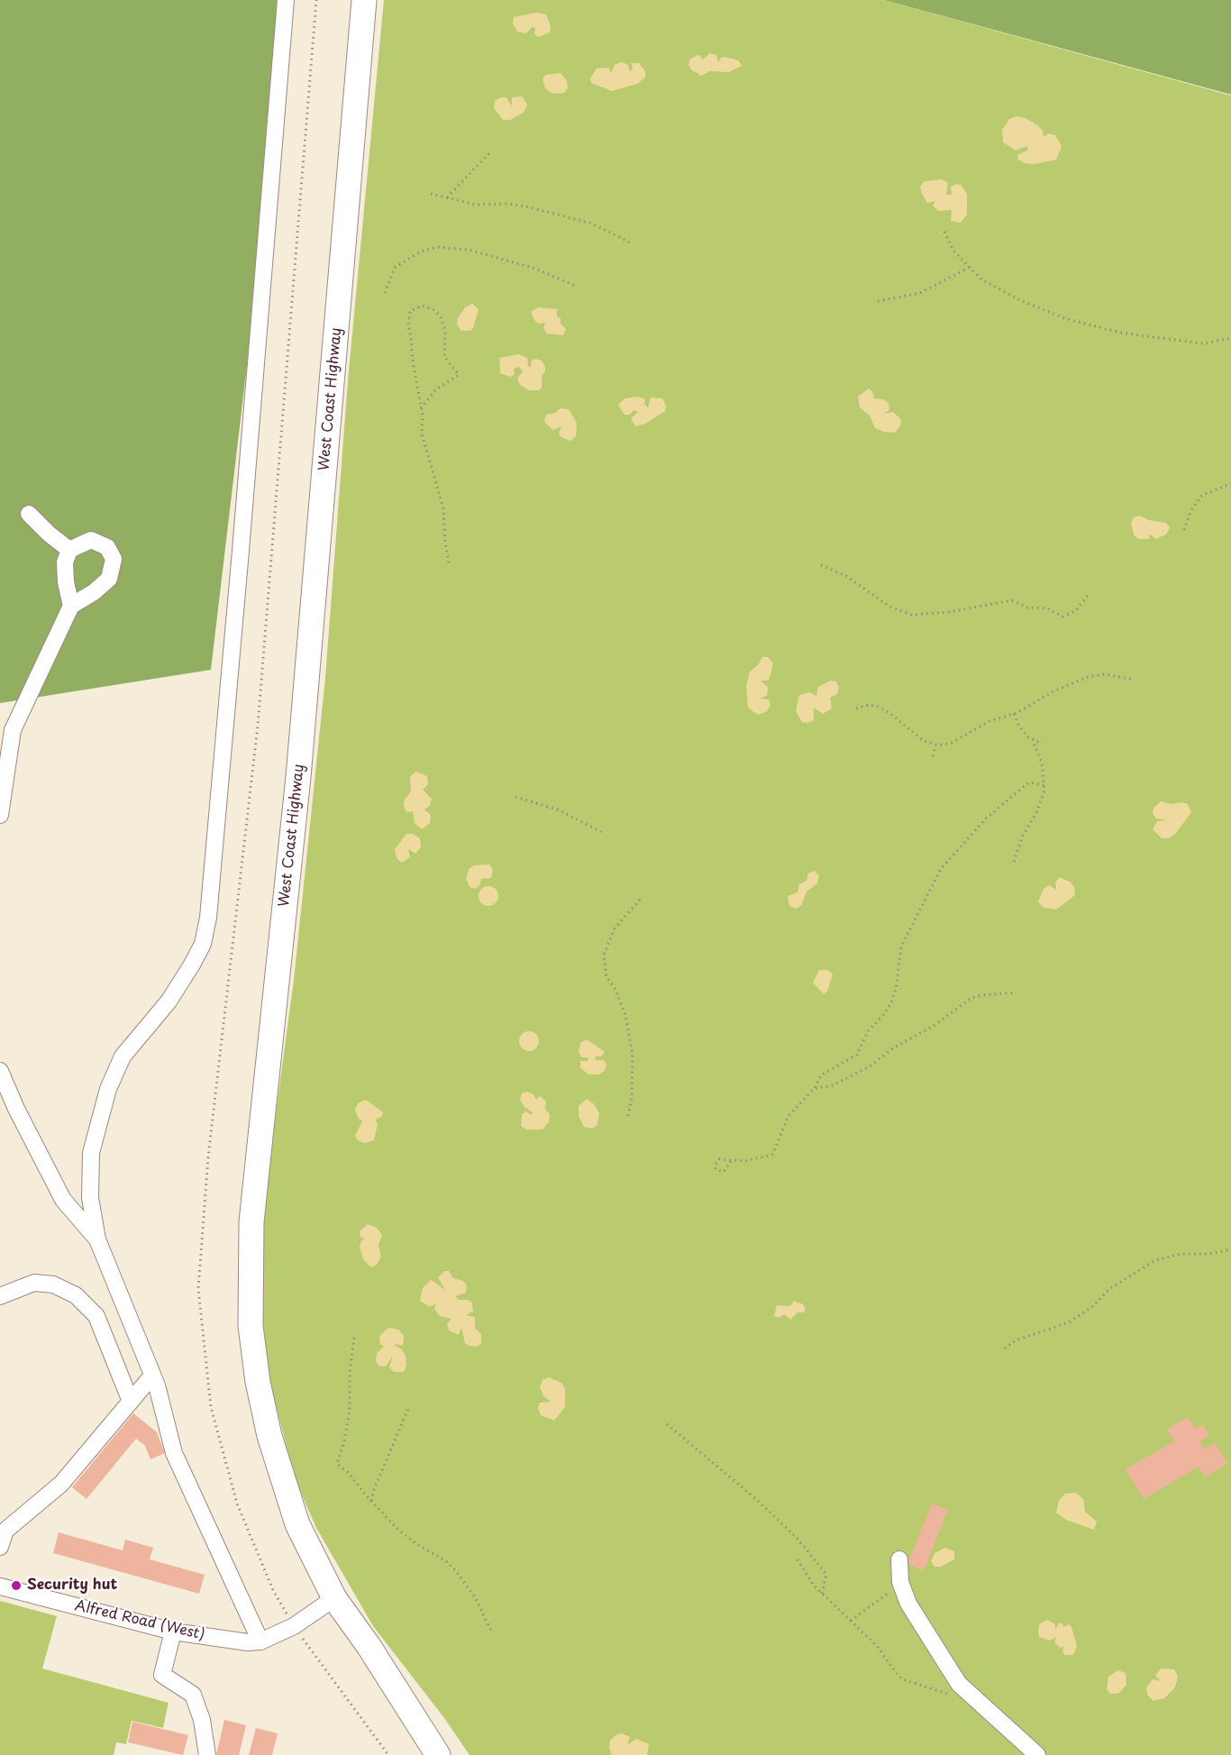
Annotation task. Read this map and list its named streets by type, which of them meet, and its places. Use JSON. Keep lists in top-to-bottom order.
{
  "streets": {
    "highway": ["West Coast Highway"],
    "lane": ["Alfred Road (West)"]
  },
  "crossings": [
    ["West Coast Highway", "Alfred Road (West)"]
  ],
  "places": ["Security hut"]
}
